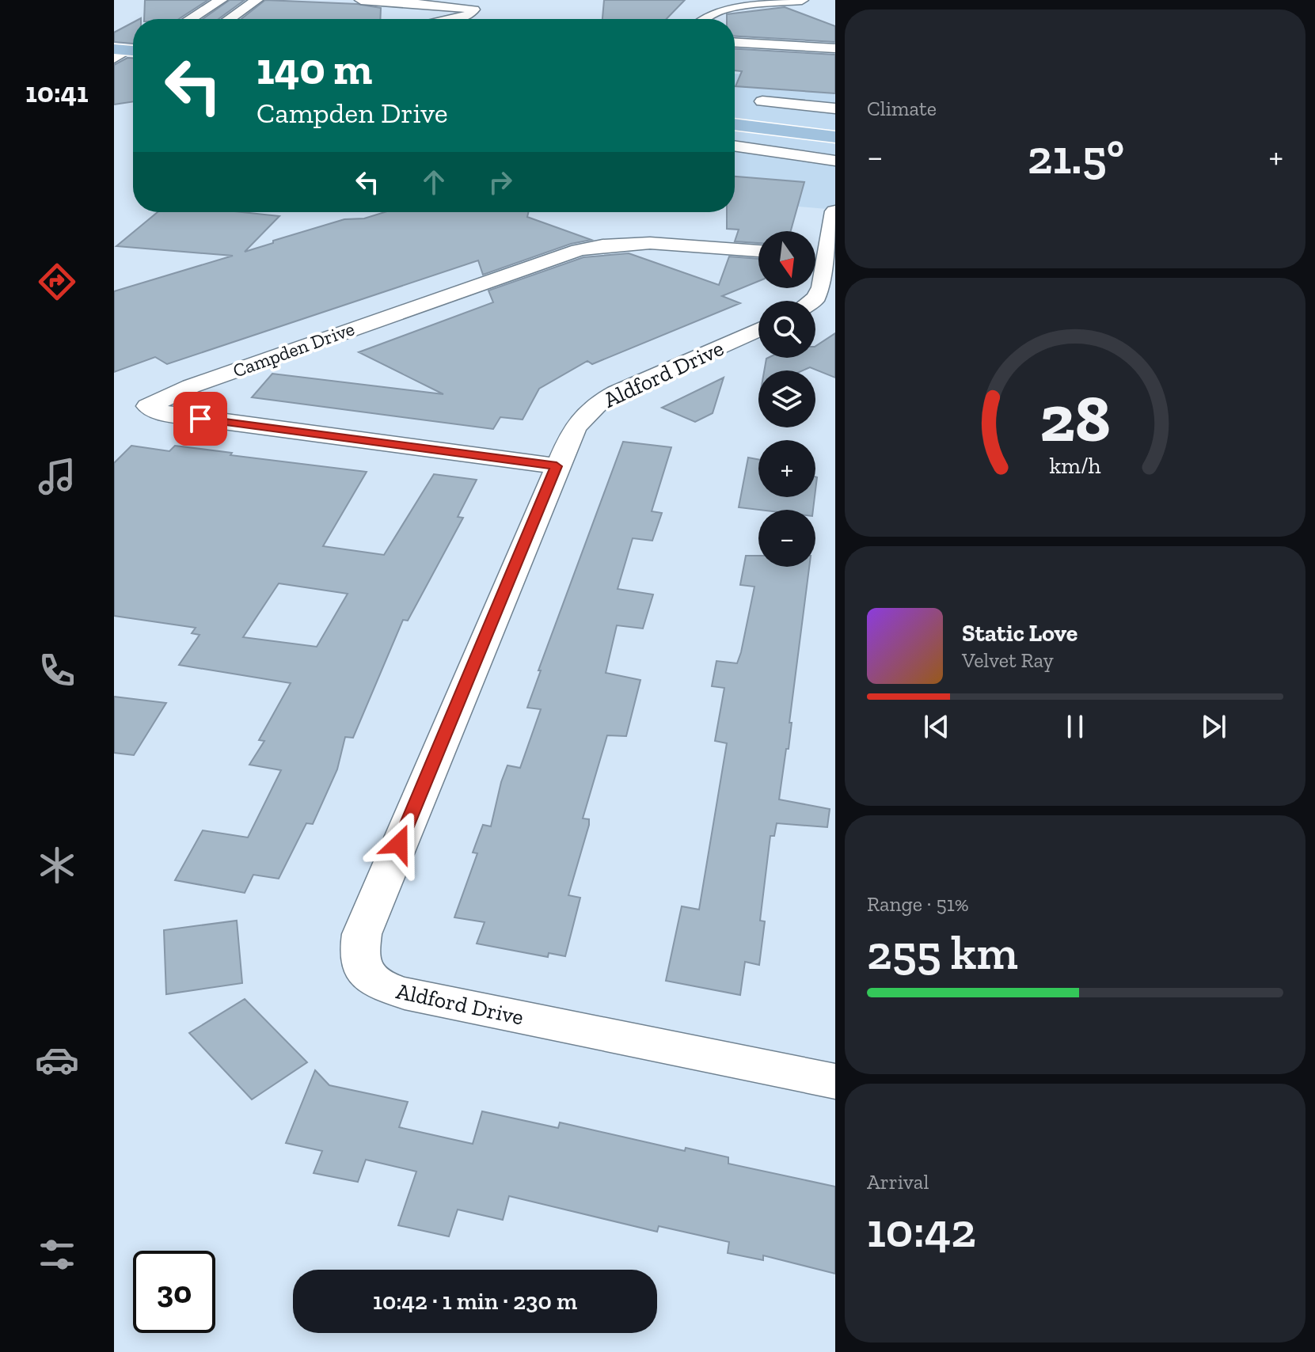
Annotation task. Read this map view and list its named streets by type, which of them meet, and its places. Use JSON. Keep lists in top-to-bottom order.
{
  "streets": {
    "street": ["Campden Drive", "Aldford Drive"]
  },
  "crossings": [
    ["Campden Drive", "Aldford Drive"]
  ],
  "north": "bottom",
  "page": {
    "tabs": "10:41",
    "tile": [
      "Climate",
      ["Range · 51%", "255 km"],
      ["Arrival", "10:42"]
    ],
    "turn": ["140 m", "Campden Drive"],
    "heat": ["−", "21.5°", "+"],
    "map_buttons": ["+", "−"],
    "song": ["Static Love", "Velvet Ray"],
    "limit": "30",
    "trip": "10:42 · 1 min · 230 m",
    "gauge": ["28", "km/h"]
  }
}
